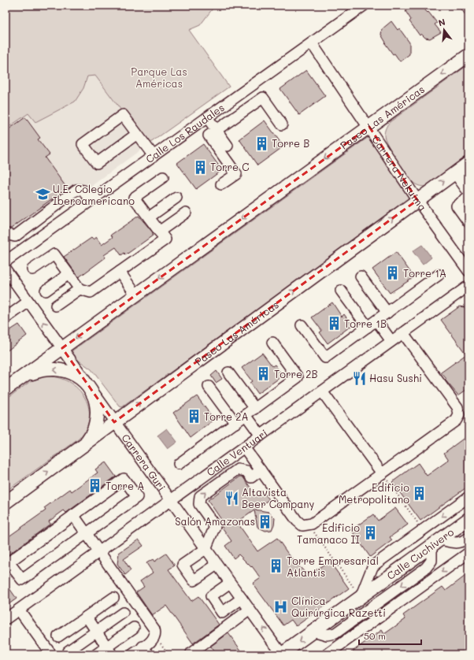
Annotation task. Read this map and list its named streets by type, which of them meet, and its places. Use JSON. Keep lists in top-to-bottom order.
{
  "streets": {
    "main road": ["Paseo Las Américas", "Calle Cuchivero"],
    "street": [
      "Calle Los Raudales",
      "Carrera Nekuima",
      "Calle Ventuari",
      "Carrera Guri"
    ]
  },
  "crossings": [
    ["Paseo Las Américas", "Carrera Nekuima"],
    ["Paseo Las Américas", "Carrera Guri"],
    ["Calle Los Raudales", "Carrera Nekuima"],
    ["Calle Ventuari", "Carrera Guri"],
    ["Carrera Guri", "Calle Cuchivero"]
  ],
  "parks": ["Parque Las Américas"],
  "places": {
    "building": [
      "Torre B",
      "Torre C",
      "Torre 1A",
      "Torre 1B",
      "Torre 2B",
      "Torre 2A",
      "Torre A",
      "Edificio Metropolitano",
      "Salón Amazonas",
      "Edificio Tamanaco II",
      "Torre Empresarial Atlantis"
    ],
    "school or university": ["U.E. Colegio Iberoamericano"],
    "restaurant": ["Hasu Sushi", "Altavista Beer Company"],
    "hospital": ["Clínica Quirúrgica Razetti"]
  },
  "scale_bar": "50 m",
  "north": "top"
}
